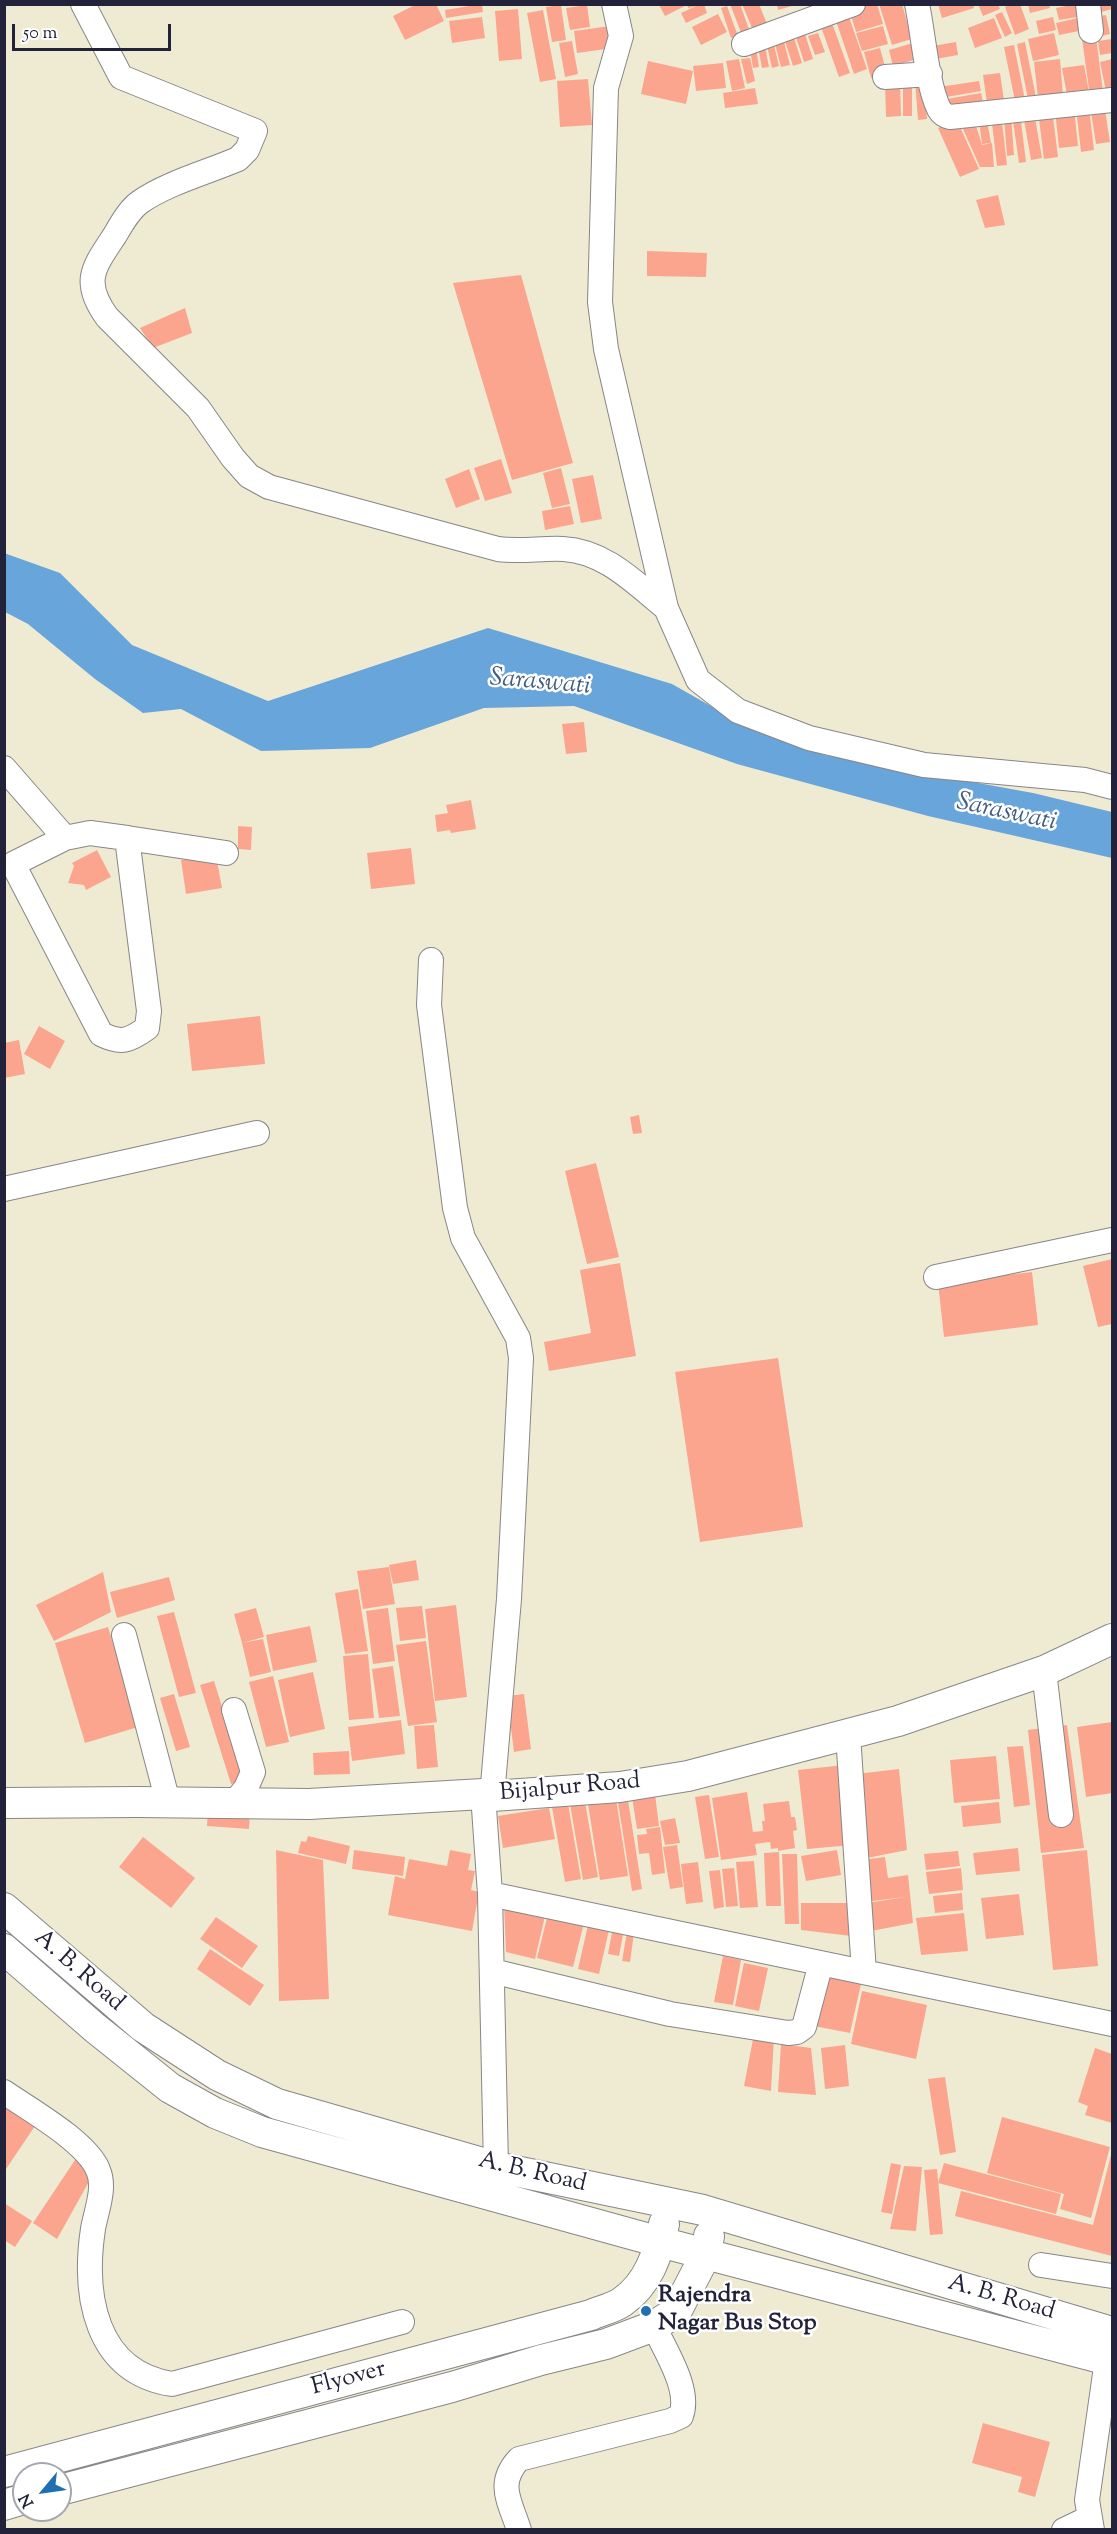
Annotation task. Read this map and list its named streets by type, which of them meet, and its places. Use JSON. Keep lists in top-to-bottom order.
{
  "streets": {
    "main road": ["Bijalpur Road", "A. B. Road", "Flyover"]
  },
  "crossings": [
    ["A. B. Road", "Flyover"]
  ],
  "water": ["Saraswati"],
  "places": ["Rajendra Nagar Bus Stop"],
  "scale_bar": "50 m",
  "north": "bottom left"
}
